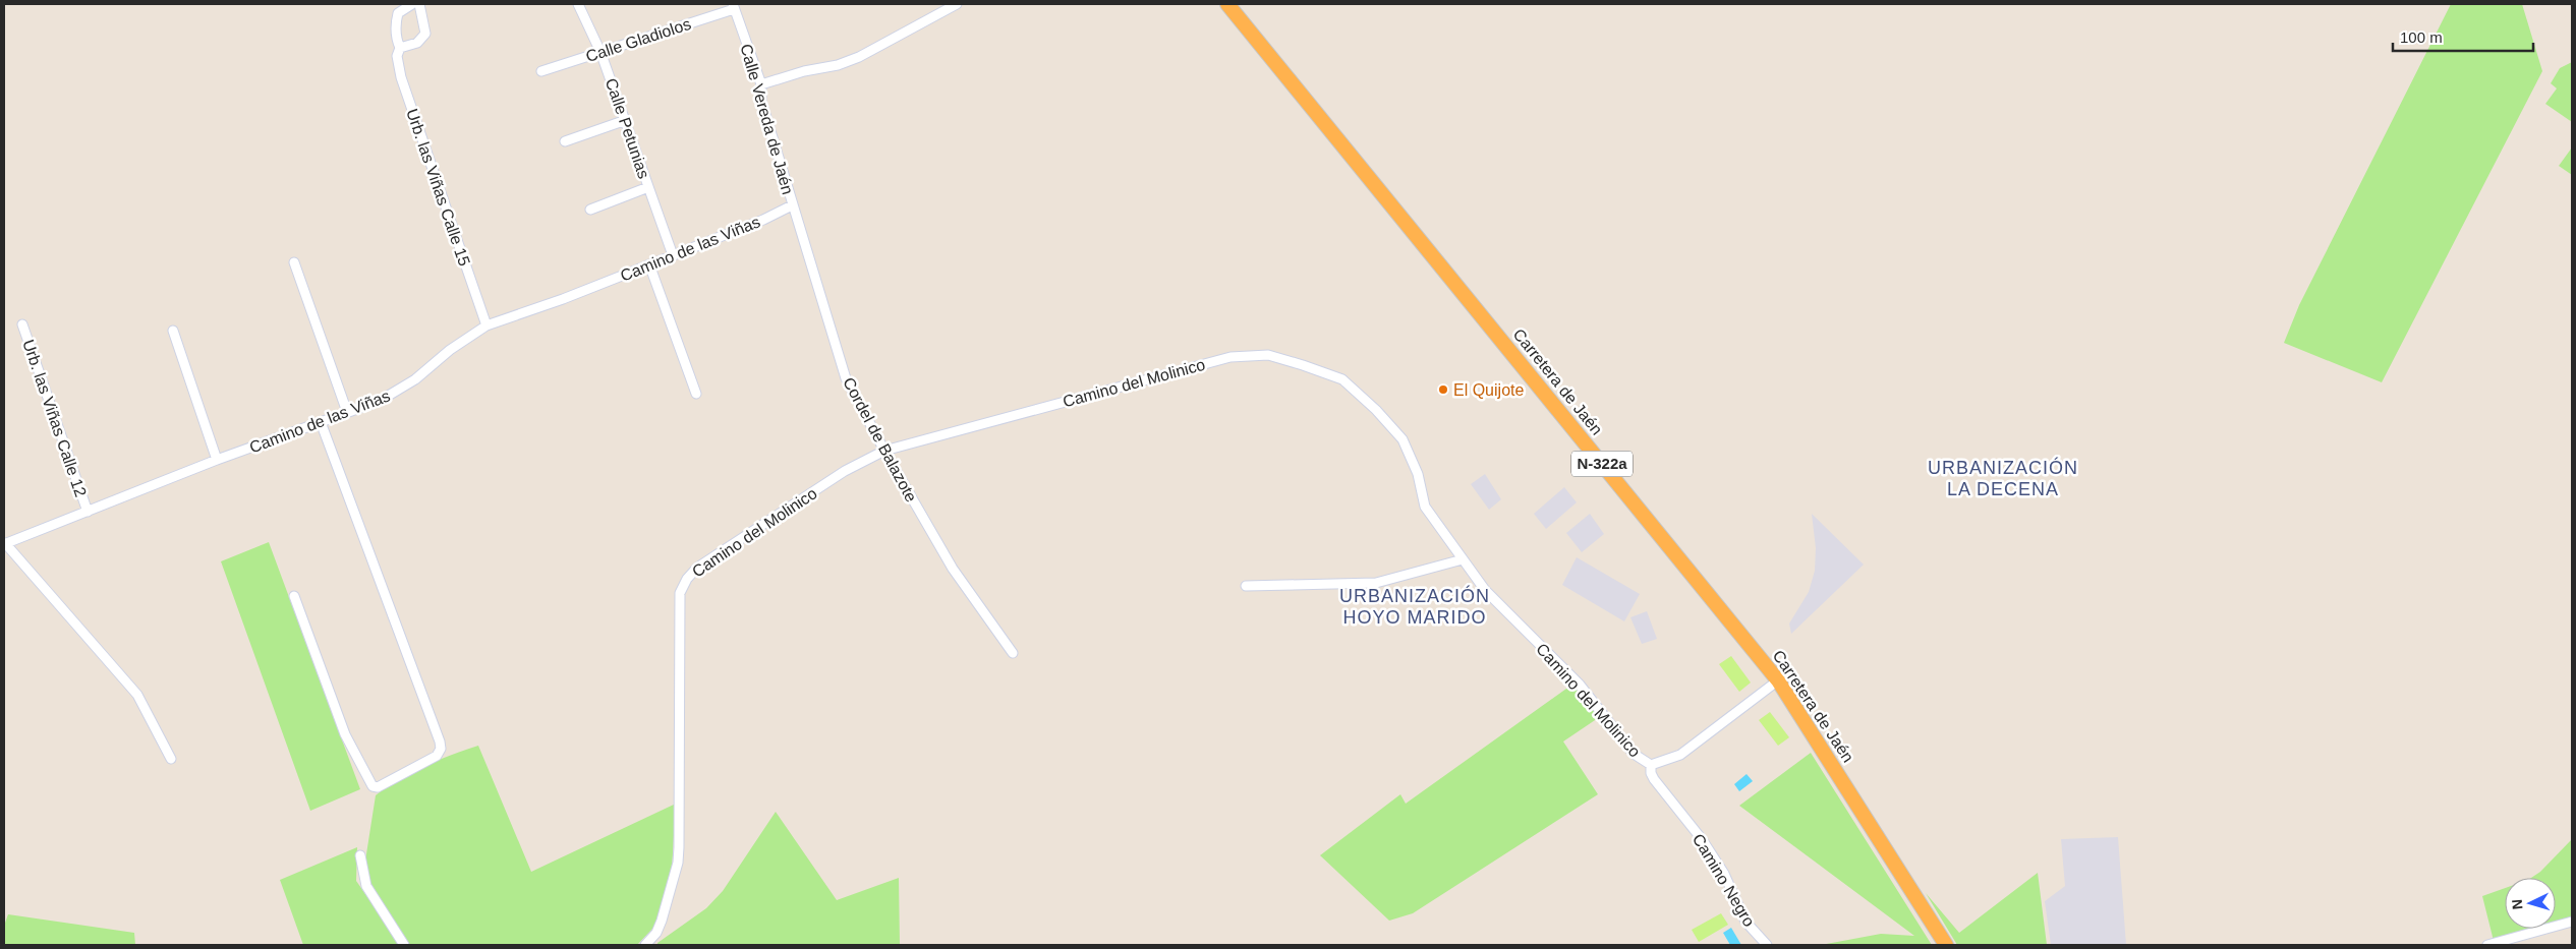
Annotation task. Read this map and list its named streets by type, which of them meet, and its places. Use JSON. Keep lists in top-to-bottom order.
{
  "streets": {
    "highway": ["Carretera de Jaén", "N-322a"],
    "street": [
      "Calle Gladiolos",
      "Calle Vereda de Jaén",
      "Calle Petunias",
      "Urb. las Viñas Calle 15",
      "Camino de las Viñas",
      "Camino del Molinico",
      "Urb. las Viñas Calle 12",
      "Cordel de Balazote",
      "Camino Negro"
    ]
  },
  "crossings": [
    ["Calle Gladiolos", "Calle Vereda de Jaén"],
    ["Calle Gladiolos", "Calle Petunias"],
    ["Calle Vereda de Jaén", "Camino de las Viñas"],
    ["Calle Vereda de Jaén", "Cordel de Balazote"],
    ["Calle Petunias", "Camino de las Viñas"],
    ["Urb. las Viñas Calle 15", "Camino de las Viñas"],
    ["Camino de las Viñas", "Urb. las Viñas Calle 12"],
    ["Camino de las Viñas", "Cordel de Balazote"],
    ["Carretera de Jaén", "Camino del Molinico"],
    ["Camino del Molinico", "Cordel de Balazote"],
    ["Camino del Molinico", "Camino Negro"]
  ],
  "districts": ["URBANIZACIÓN LA DECENA", "URBANIZACIÓN HOYO MARIDO"],
  "places": ["El Quijote"],
  "scale_bar": "100 m",
  "north": "left"
}
